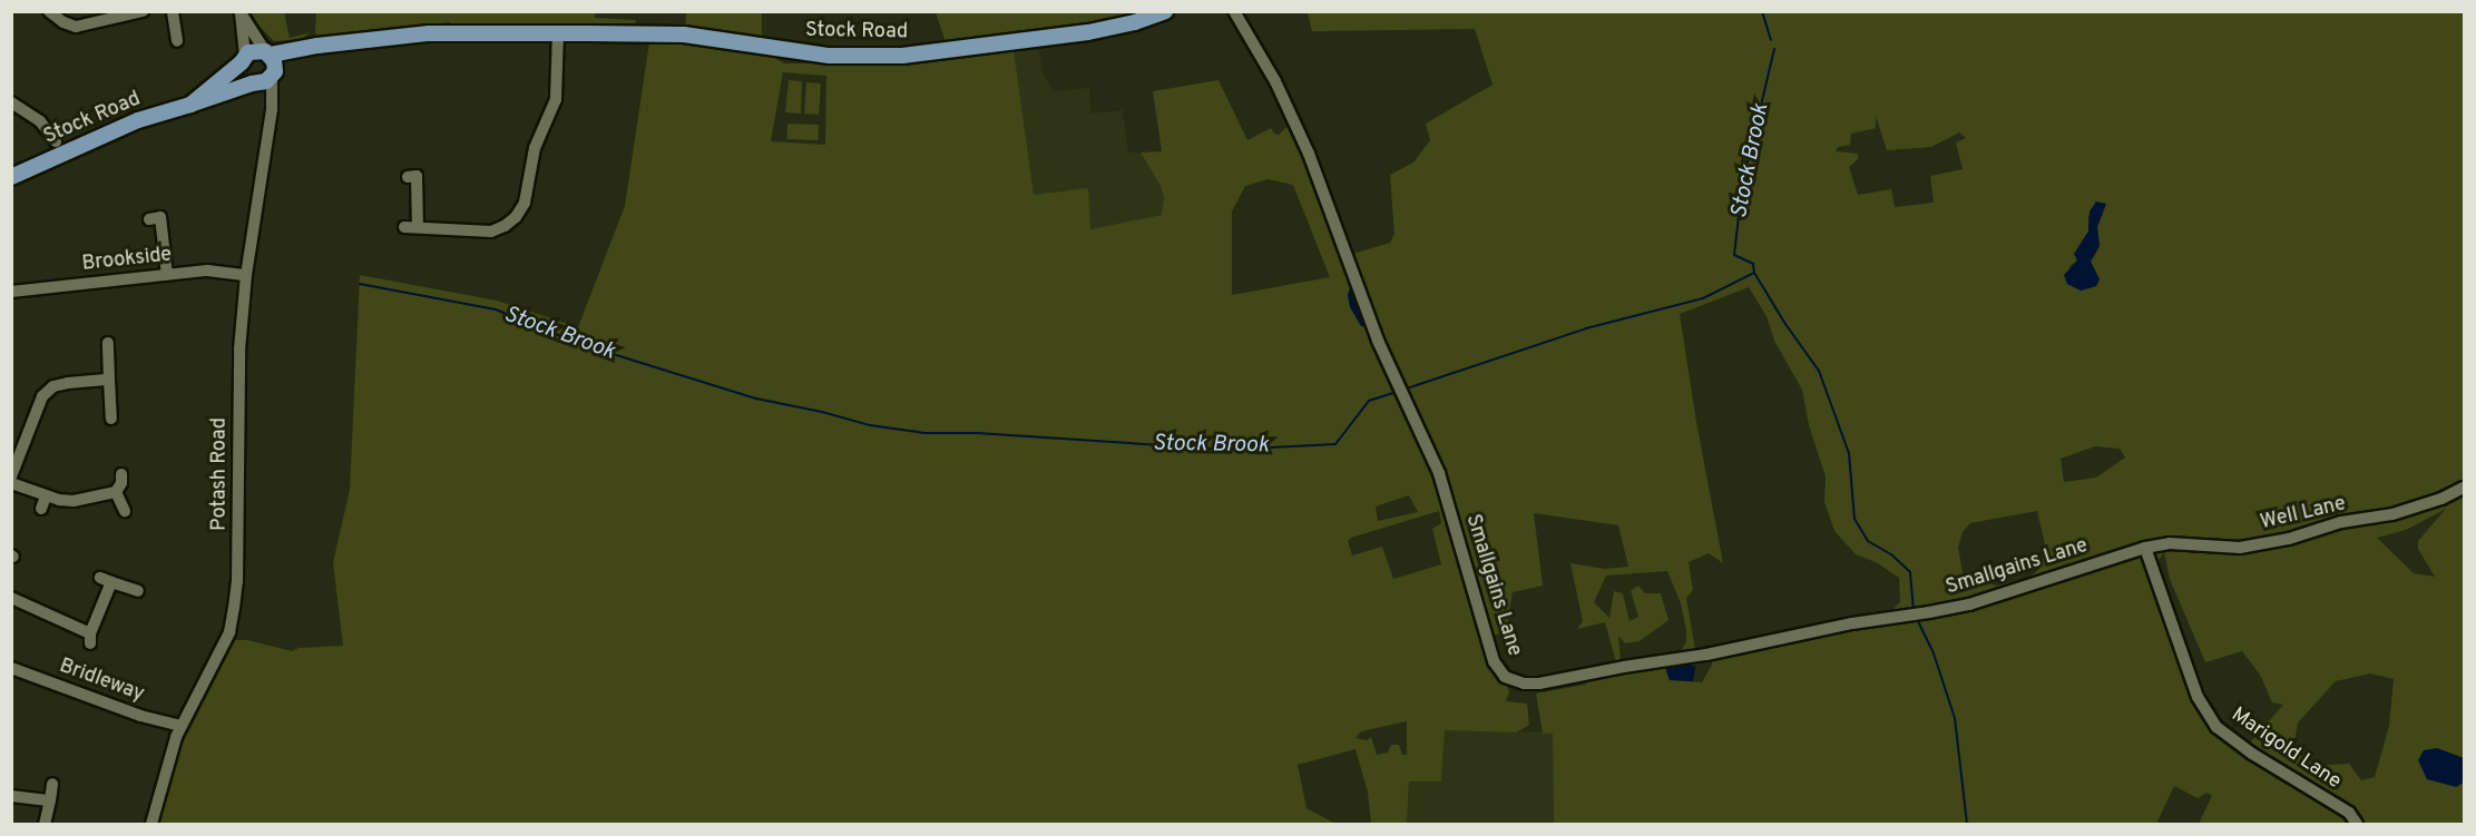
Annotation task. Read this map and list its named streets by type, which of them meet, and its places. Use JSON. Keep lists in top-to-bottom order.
{
  "streets": {
    "main road": ["Stock Road"],
    "street": [
      "Brookside",
      "Potash Road",
      "Well Lane",
      "Smallgains Lane",
      "Bridleway",
      "Marigold Lane"
    ]
  },
  "crossings": [
    ["Stock Road", "Potash Road"],
    ["Brookside", "Potash Road"],
    ["Potash Road", "Bridleway"],
    ["Well Lane", "Smallgains Lane"],
    ["Well Lane", "Marigold Lane"],
    ["Smallgains Lane", "Marigold Lane"]
  ],
  "water": ["Stock Brook"]
}
